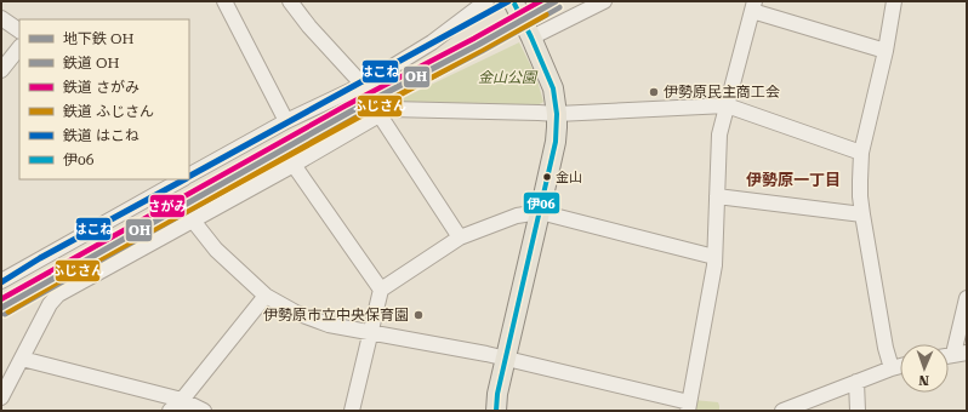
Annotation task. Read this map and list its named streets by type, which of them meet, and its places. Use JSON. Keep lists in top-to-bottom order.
{
  "districts": ["伊勢原一丁目"],
  "parks": ["金山公園"],
  "places": ["伊勢原民主商工会", "金山", "伊勢原市立中央保育園"],
  "lines": [
    "metro line OH",
    "rail line さがみ",
    "rail line はこね",
    "transit line 伊06",
    "rail line OH",
    "rail line ふじさん"
  ],
  "legend": [
    "地下鉄 OH",
    "鉄道 OH",
    "鉄道 さがみ",
    "鉄道 ふじさん",
    "鉄道 はこね",
    "伊06"
  ],
  "north": "bottom"
}
